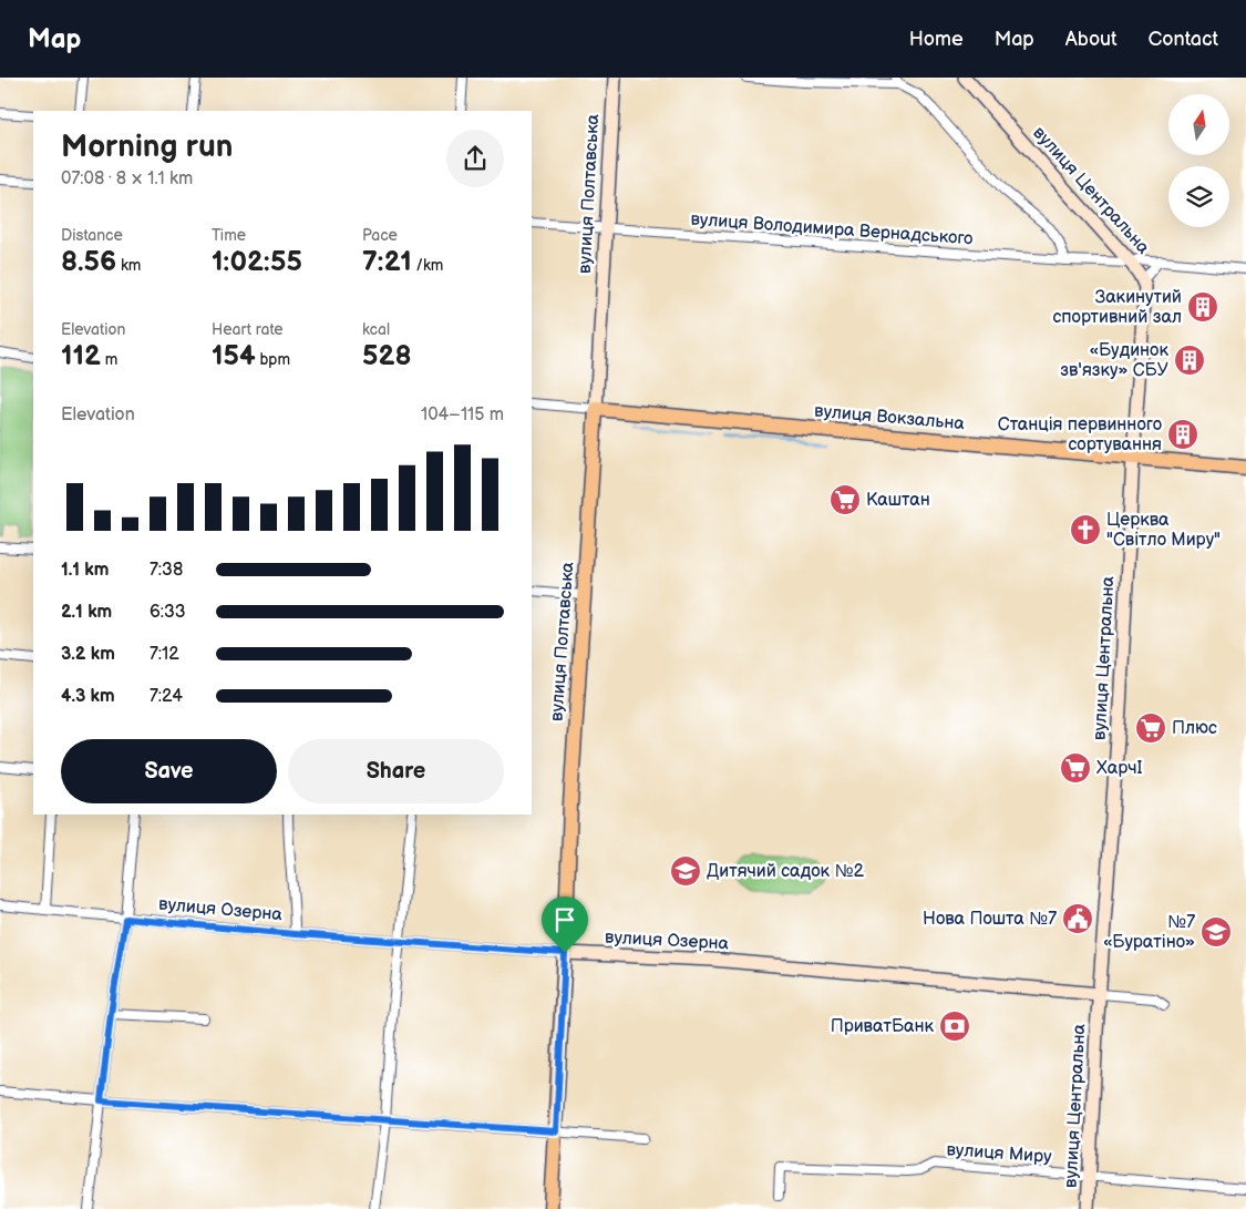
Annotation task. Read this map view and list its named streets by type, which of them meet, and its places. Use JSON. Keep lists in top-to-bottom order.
{
  "streets": {
    "main road": ["вулиця Полтавська", "вулиця Вокзальна"],
    "street": [
      "вулиця Центральна",
      "вулиця Володимира Вернадського",
      "вулиця Озерна",
      "вулиця Миру"
    ]
  },
  "crossings": [
    ["вулиця Центральна", "вулиця Володимира Вернадського"],
    ["вулиця Центральна", "вулиця Вокзальна"],
    ["вулиця Центральна", "вулиця Озерна"],
    ["вулиця Центральна", "вулиця Миру"],
    ["вулиця Полтавська", "вулиця Володимира Вернадського"],
    ["вулиця Полтавська", "вулиця Вокзальна"],
    ["вулиця Полтавська", "вулиця Озерна"]
  ],
  "places": {
    "building": ["Закинутий спортивний зал", "«Будинок зв'язку» СБУ", "Станція первинного сортування"],
    "supermarket": ["Каштан", "Плюс", "ХарчI"],
    "church": ["Церква \"Світло Миру\""],
    "school or university": ["Дитячий садок №2", "№7 «Буратіно»"],
    "public building": ["Нова Пошта №7"],
    "bank": ["ПриватБанк"]
  },
  "north": "top",
  "page": {
    "header": "Map",
    "nav": [
      "Home",
      "Map",
      "About",
      "Contact"
    ],
    "heading": ["Morning run", "07:08 · 8 × 1.1 km"],
    "stats": [
      ["Distance", "8.56 km"],
      ["Time", "1:02:55"],
      ["Pace", "7:21 /km"],
      ["Elevation", "112 m"],
      ["Heart rate", "154 bpm"],
      ["kcal", "528"]
    ],
    "chart": ["Elevation", "104–115 m"],
    "list": [
      {
        "name": "1.1 km",
        "note": "7:38"
      },
      {
        "name": "2.1 km",
        "note": "6:33"
      },
      {
        "name": "3.2 km",
        "note": "7:12"
      },
      {
        "name": "4.3 km",
        "note": "7:24"
      }
    ],
    "buttons": ["Save", "Share"]
  }
}
